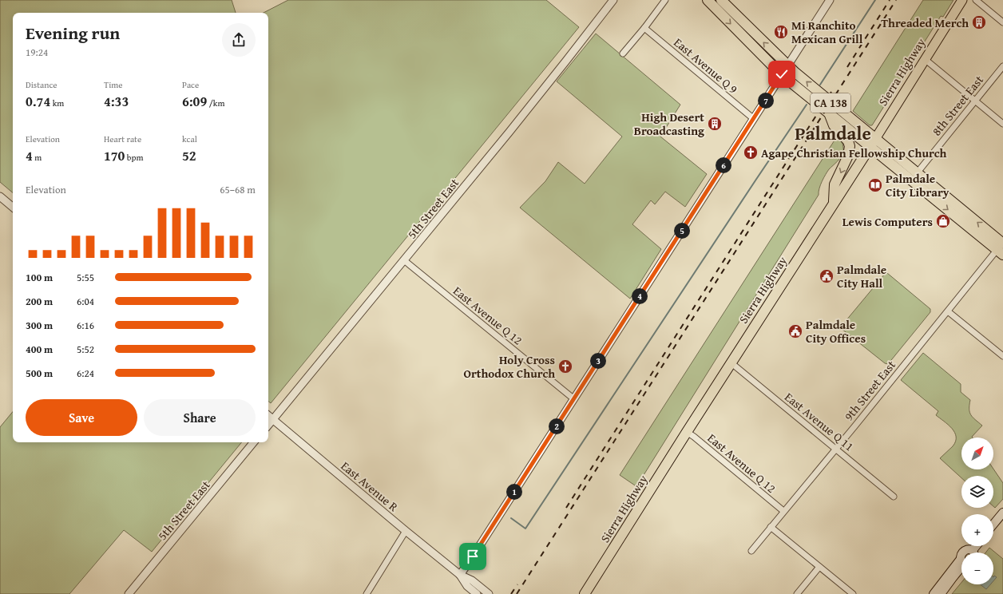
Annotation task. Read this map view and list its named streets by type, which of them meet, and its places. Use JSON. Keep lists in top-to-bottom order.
{
  "streets": {
    "highway": ["Sierra Highway", "CA 138"],
    "street": [
      "East Avenue Q 9",
      "8th Street East",
      "5th Street East",
      "East Avenue Q 12",
      "9th Street East",
      "East Avenue Q 11",
      "East Avenue R"
    ]
  },
  "crossings": [
    ["Sierra Highway", "CA 138"],
    ["Sierra Highway", "East Avenue Q 12"],
    ["Sierra Highway", "East Avenue Q 11"],
    ["CA 138", "8th Street East"],
    ["CA 138", "9th Street East"],
    ["5th Street East", "East Avenue Q 12"],
    ["5th Street East", "East Avenue R"],
    ["East Avenue Q 12", "9th Street East"],
    ["9th Street East", "East Avenue Q 11"]
  ],
  "districts": ["Palmdale"],
  "places": {
    "building": ["Threaded Merch", "High Desert Broadcasting"],
    "restaurant": ["Mi Ranchito Mexican Grill"],
    "church": ["Agape Christian Fellowship Church", "Holy Cross Orthodox Church"],
    "library": ["Palmdale City Library"],
    "shop": ["Lewis Computers"],
    "public building": ["Palmdale City Hall", "Palmdale City Offices"]
  },
  "north": "top right",
  "page": {
    "heading": ["Evening run", "19:24"],
    "stats": [
      ["Distance", "0.74 km"],
      ["Time", "4:33"],
      ["Pace", "6:09 /km"],
      ["Elevation", "4 m"],
      ["Heart rate", "170 bpm"],
      ["kcal", "52"]
    ],
    "pins": [
      "7",
      "6",
      "5",
      "4",
      "3",
      "2",
      "1"
    ],
    "chart": ["Elevation", "65–68 m"],
    "list": [
      {
        "name": "100 m",
        "note": "5:55"
      },
      {
        "name": "200 m",
        "note": "6:04"
      },
      {
        "name": "300 m",
        "note": "6:16"
      },
      {
        "name": "400 m",
        "note": "5:52"
      },
      {
        "name": "500 m",
        "note": "6:24"
      }
    ],
    "buttons": ["Save", "Share"],
    "map_buttons": ["+", "−"]
  }
}
